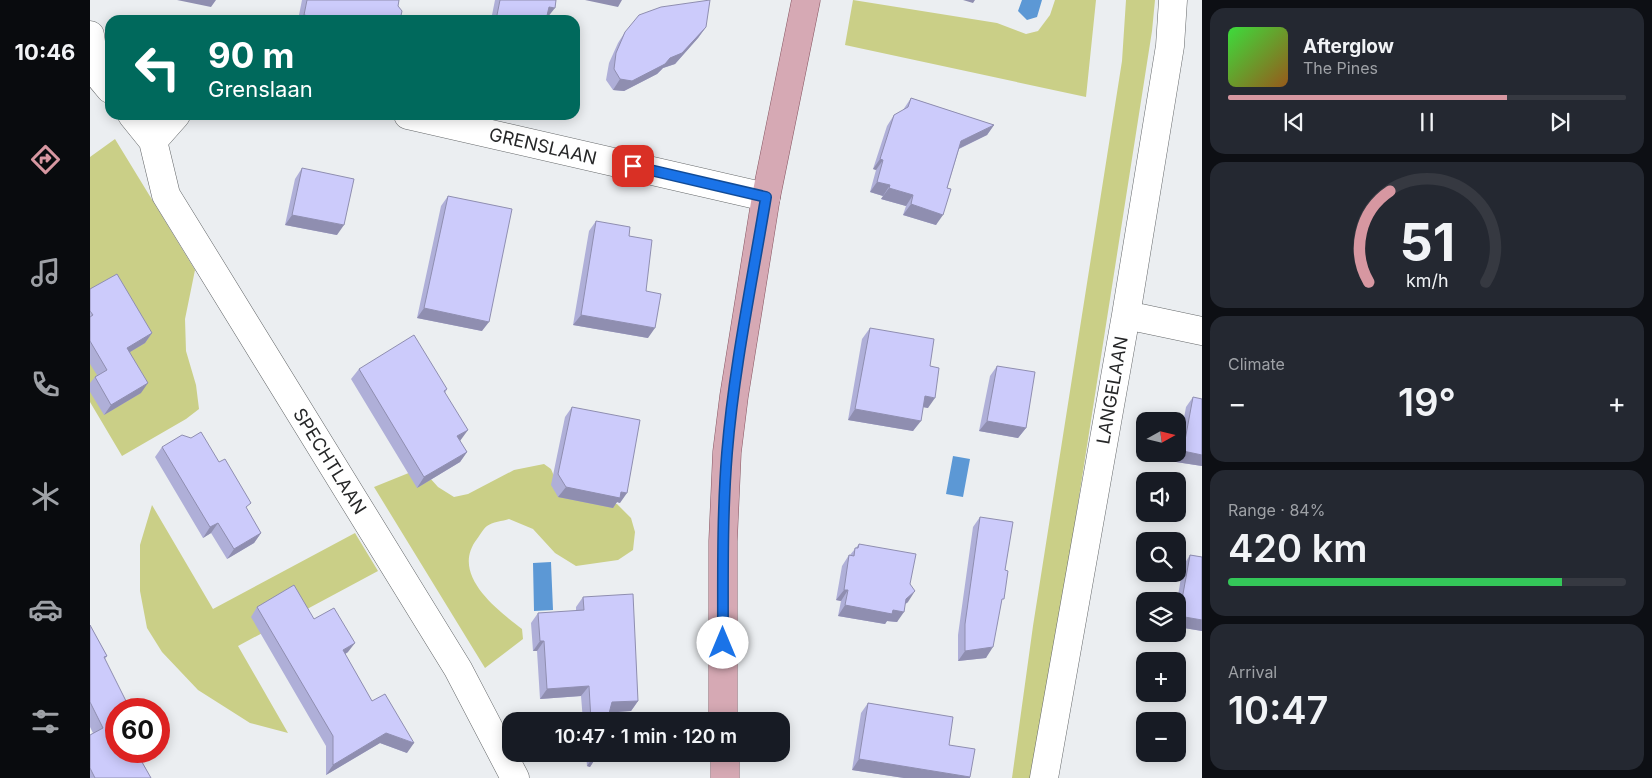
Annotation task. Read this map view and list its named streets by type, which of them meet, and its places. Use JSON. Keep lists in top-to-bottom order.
{
  "streets": {
    "street": ["GRENSLAAN", "LANGELAAN", "SPECHTLAAN"]
  },
  "north": "right",
  "page": {
    "tabs": "10:46",
    "turn": ["90 m", "Grenslaan"],
    "song": ["Afterglow", "The Pines"],
    "tile": [
      "Climate",
      ["Range · 84%", "420 km"],
      ["Arrival", "10:47"]
    ],
    "heat": ["−", "19°", "+"],
    "map_buttons": ["+", "−"],
    "limit": "60",
    "trip": "10:47 · 1 min · 120 m",
    "gauge": ["51", "km/h"]
  }
}
